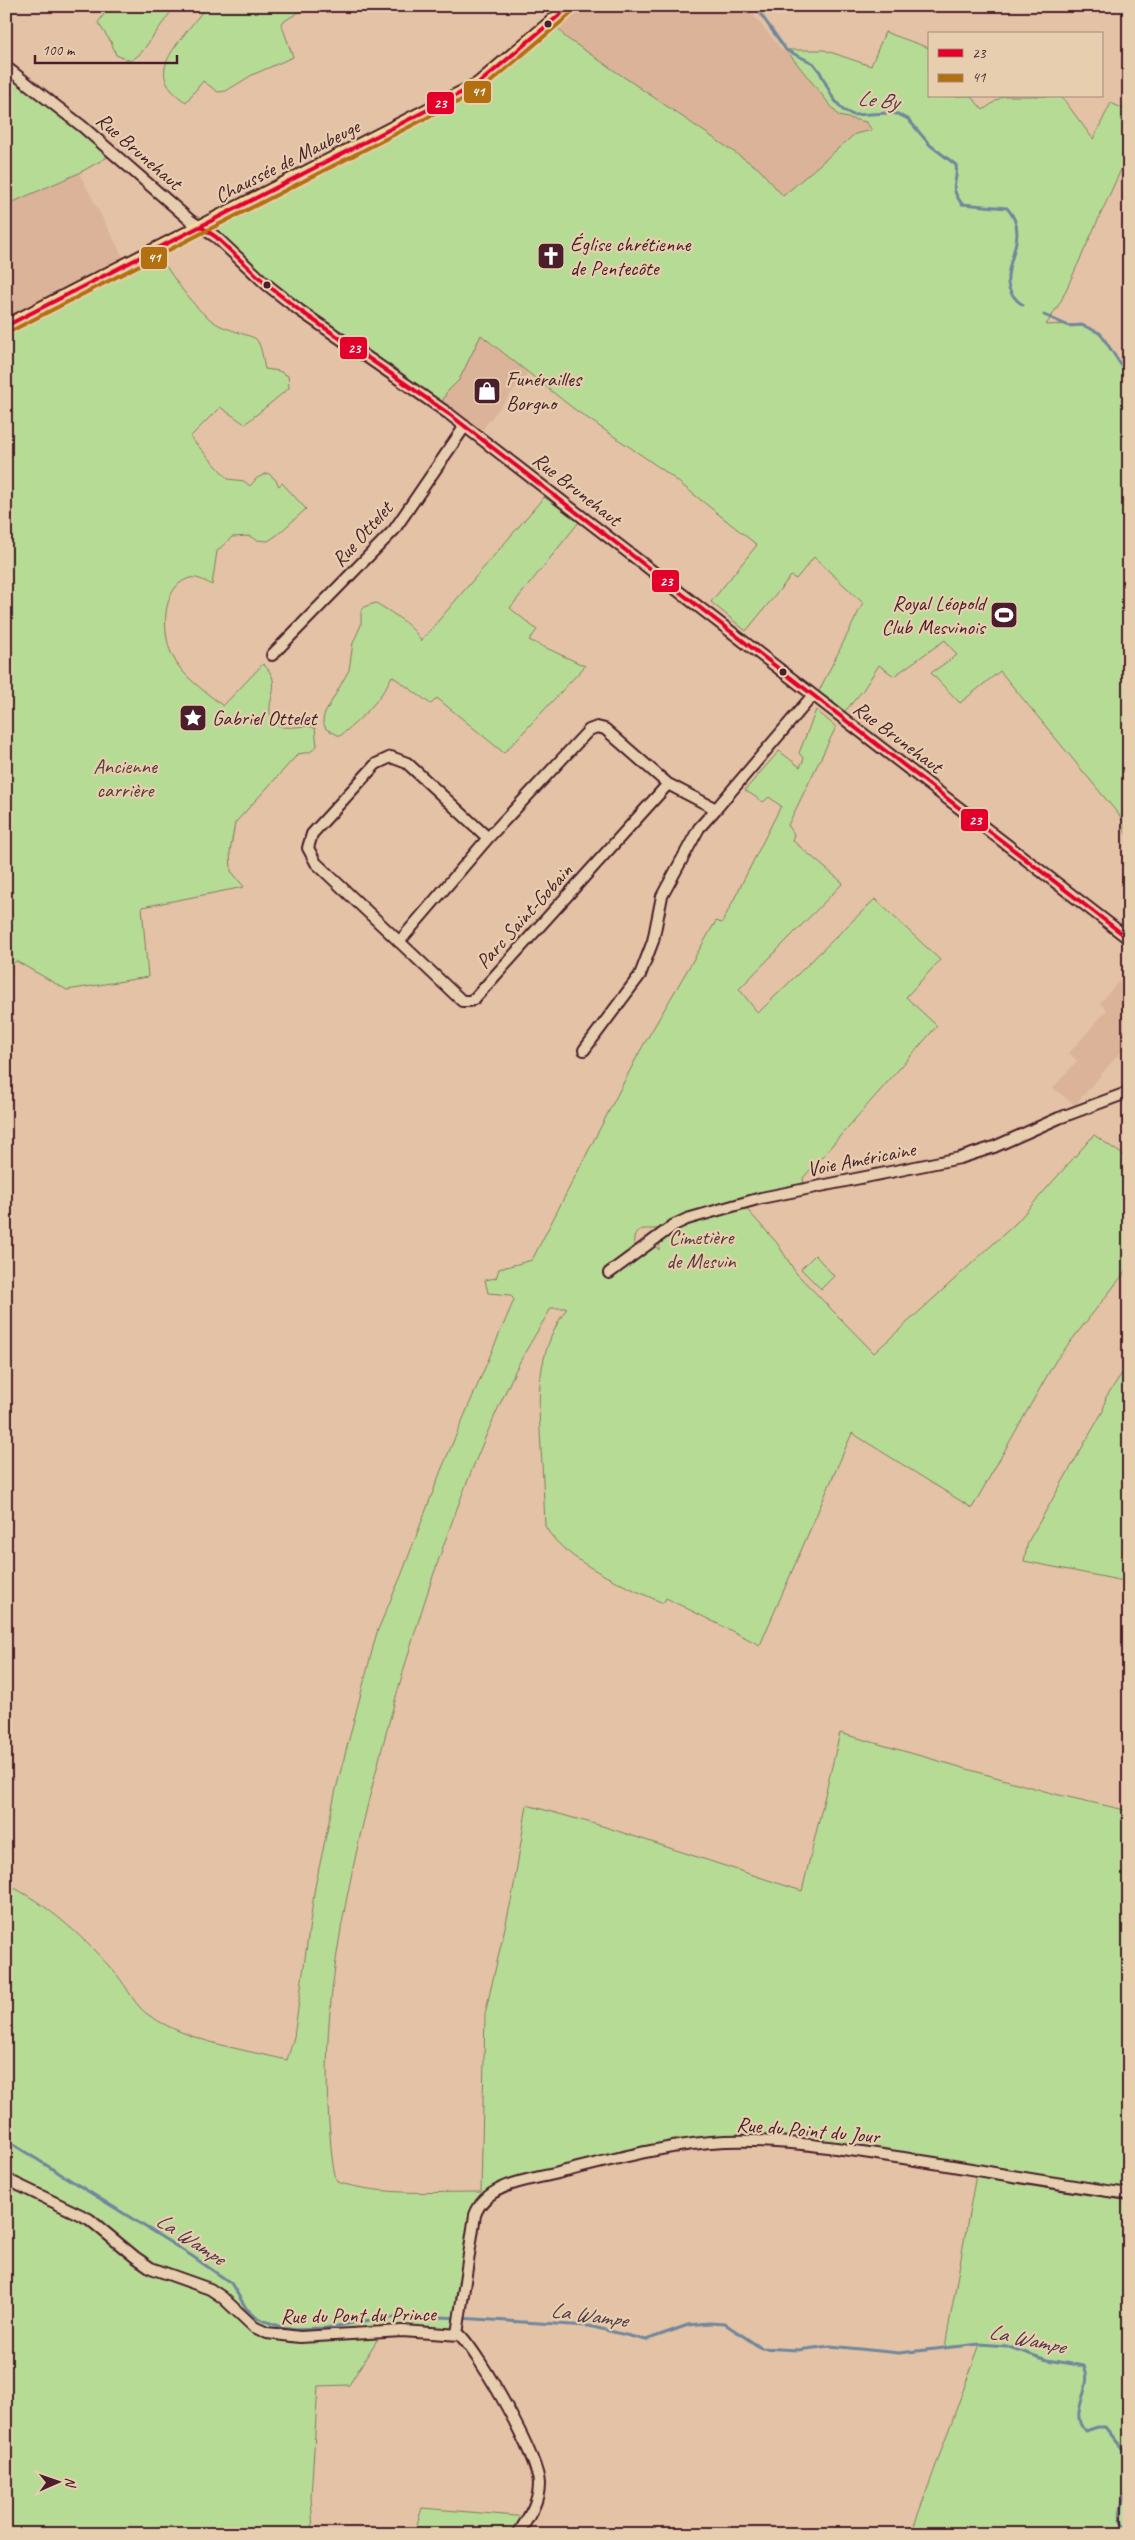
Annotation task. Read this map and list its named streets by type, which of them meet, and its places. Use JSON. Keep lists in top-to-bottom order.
{
  "streets": {
    "main road": ["Chaussée de Maubeuge"],
    "street": [
      "Rue Brunehaut",
      "Rue Ottelet",
      "Parc Saint-Gobain",
      "Voie Américaine",
      "Rue du Point du Jour",
      "Rue du Pont du Prince"
    ]
  },
  "crossings": [
    ["Rue Brunehaut", "Chaussée de Maubeuge"],
    ["Rue Brunehaut", "Rue Ottelet"],
    ["Rue du Point du Jour", "Rue du Pont du Prince"]
  ],
  "water": ["Le By", "La Wampe"],
  "parks": ["Ancienne carrière", "Cimetière de Mesvin"],
  "places": {
    "church": ["Église chrétienne de Pentecôte"],
    "shop": ["Funérailles Borgno"],
    "sports": ["Royal Léopold Club Mesvinois"],
    "place": ["Gabriel Ottelet"]
  },
  "lines": ["transit line 23", "transit line 41"],
  "legend": ["23", "41"],
  "scale_bar": "100 m",
  "north": "right"
}
